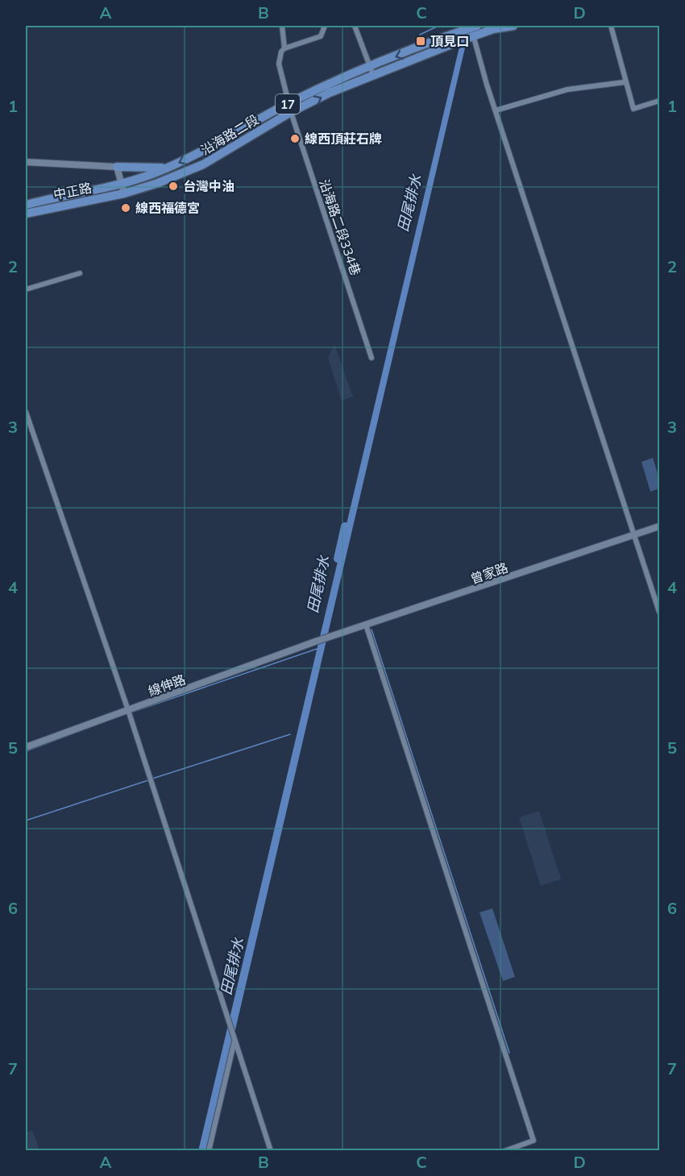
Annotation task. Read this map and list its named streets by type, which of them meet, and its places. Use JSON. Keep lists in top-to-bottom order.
{
  "streets": {
    "main road": ["17", "沿海路二段", "中正路"],
    "street": ["沿海路二段334巷", "曾家路", "線伸路"]
  },
  "crossings": [
    ["17", "沿海路二段"],
    ["沿海路二段", "中正路"],
    ["沿海路二段", "沿海路二段334巷"],
    ["曾家路", "線伸路"]
  ],
  "water": ["田尾排水"],
  "places": {
    "transit": ["頂見口"],
    "other": ["線西頂莊石牌", "台灣中油", "線西福德宮"]
  },
  "grid": {
    "columns": [
      "A",
      "B",
      "C",
      "D"
    ],
    "rows": [
      "1",
      "2",
      "3",
      "4",
      "5",
      "6",
      "7"
    ]
  }
}
